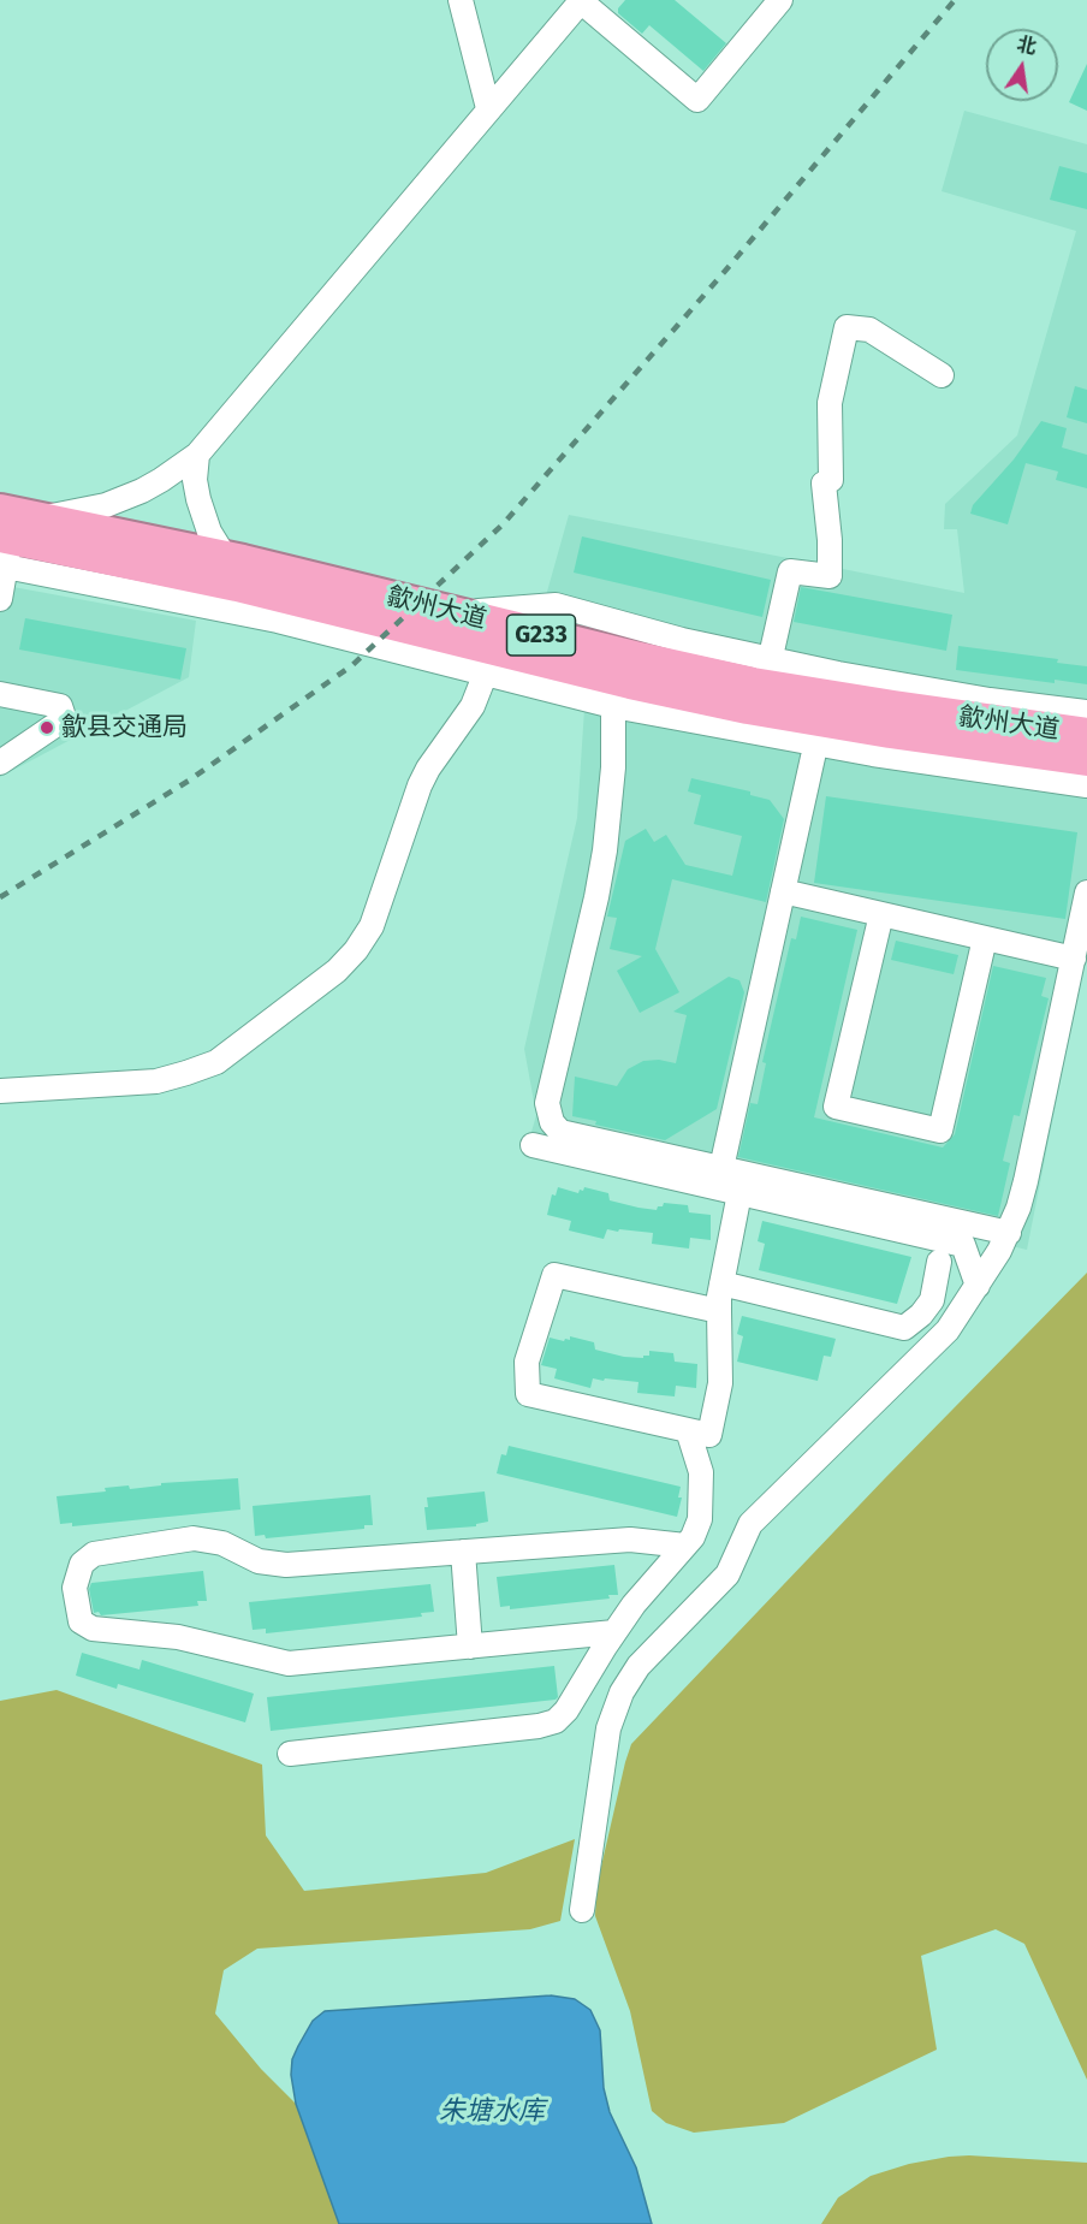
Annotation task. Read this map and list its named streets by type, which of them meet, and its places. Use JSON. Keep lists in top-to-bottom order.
{
  "streets": {
    "highway": ["歙州大道", "G233"]
  },
  "water": ["朱塘水库"],
  "places": ["歙县交通局"],
  "north": "top"
}
